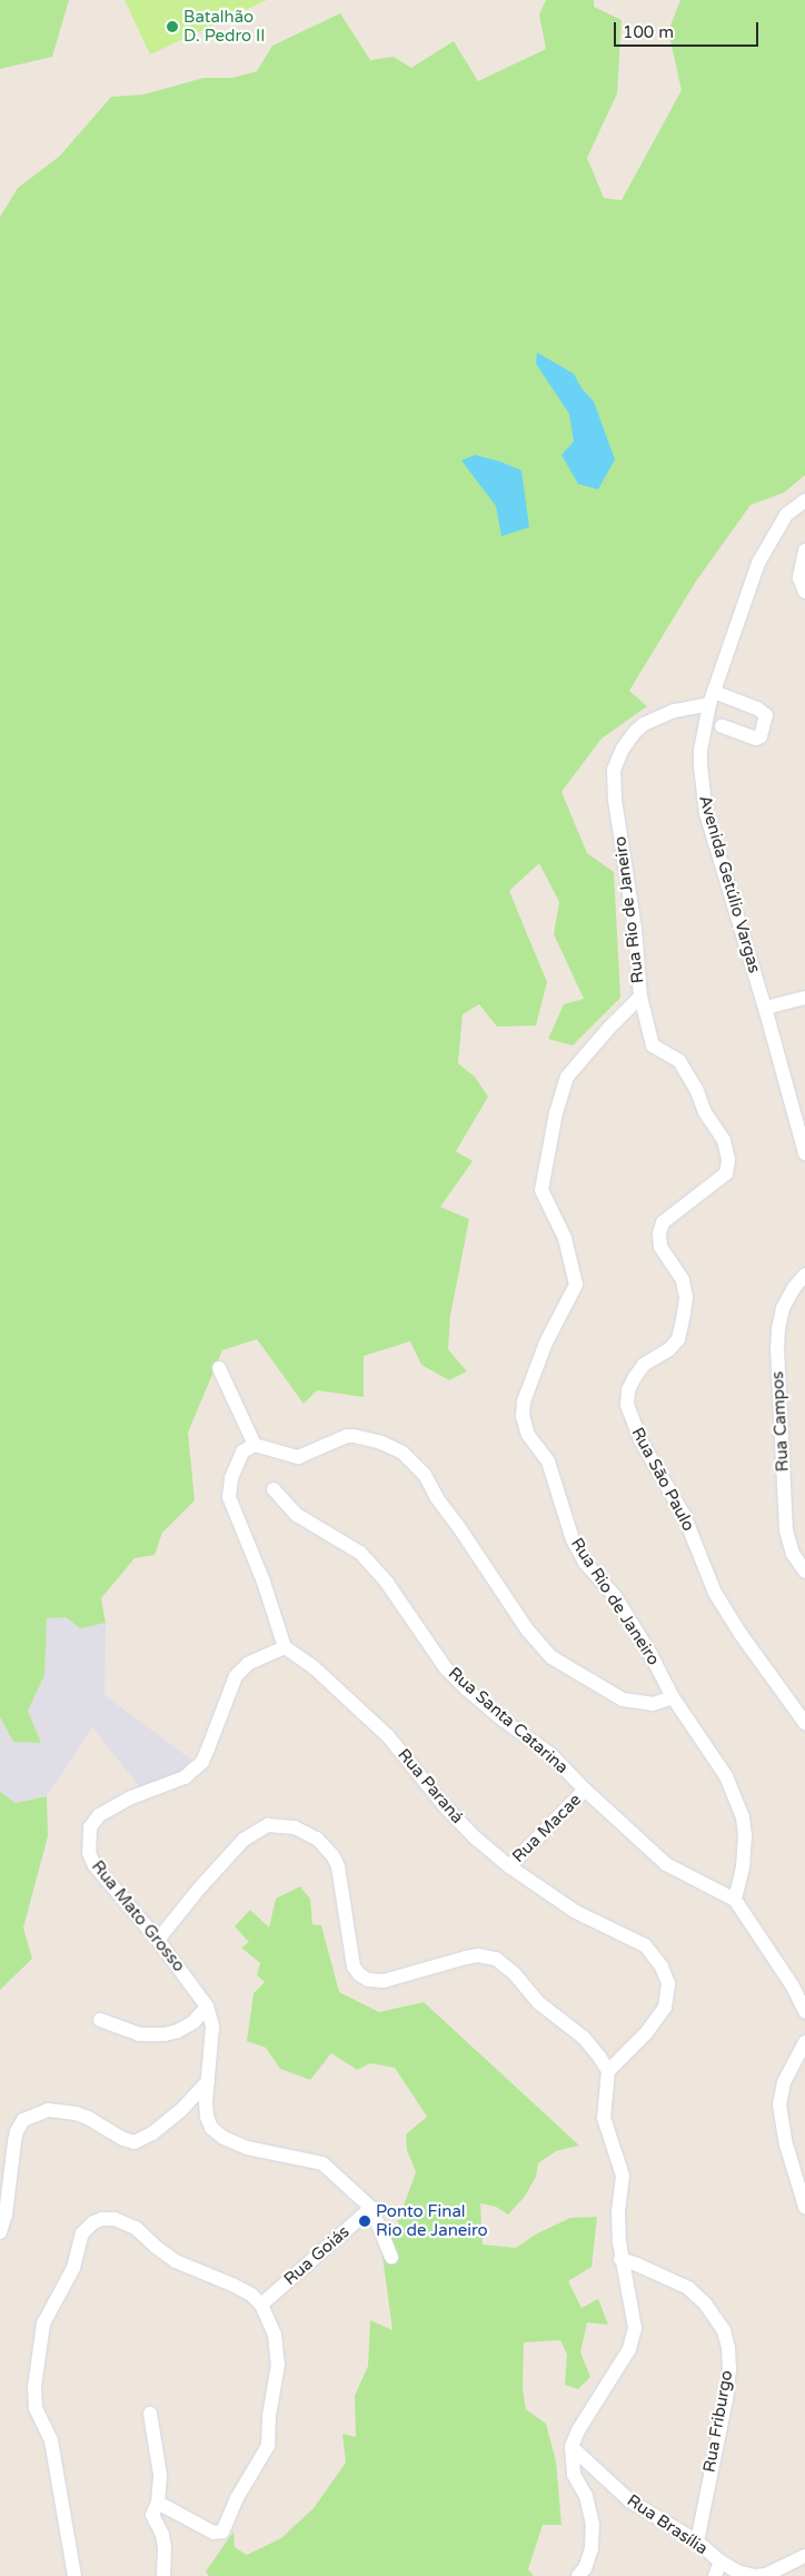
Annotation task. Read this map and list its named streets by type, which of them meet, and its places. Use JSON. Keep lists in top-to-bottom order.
{
  "streets": {
    "street": [
      "Avenida Getúlio Vargas",
      "Rua Rio de Janeiro",
      "Rua Campos",
      "Rua São Paulo",
      "Rua Santa Catarina",
      "Rua Paraná",
      "Rua Macae",
      "Rua Mato Grosso",
      "Rua Goiás",
      "Rua Friburgo",
      "Rua Brasília"
    ]
  },
  "crossings": [
    ["Avenida Getúlio Vargas", "Rua Rio de Janeiro"],
    ["Rua Rio de Janeiro", "Rua São Paulo"],
    ["Rua Rio de Janeiro", "Rua Santa Catarina"],
    ["Rua Santa Catarina", "Rua Macae"],
    ["Rua Paraná", "Rua Macae"],
    ["Rua Paraná", "Rua Mato Grosso"],
    ["Rua Mato Grosso", "Rua Goiás"],
    ["Rua Friburgo", "Rua Brasília"]
  ],
  "places": ["Batalhão D. Pedro II", "Ponto Final Rio de Janeiro"],
  "scale_bar": "100 m"
}
